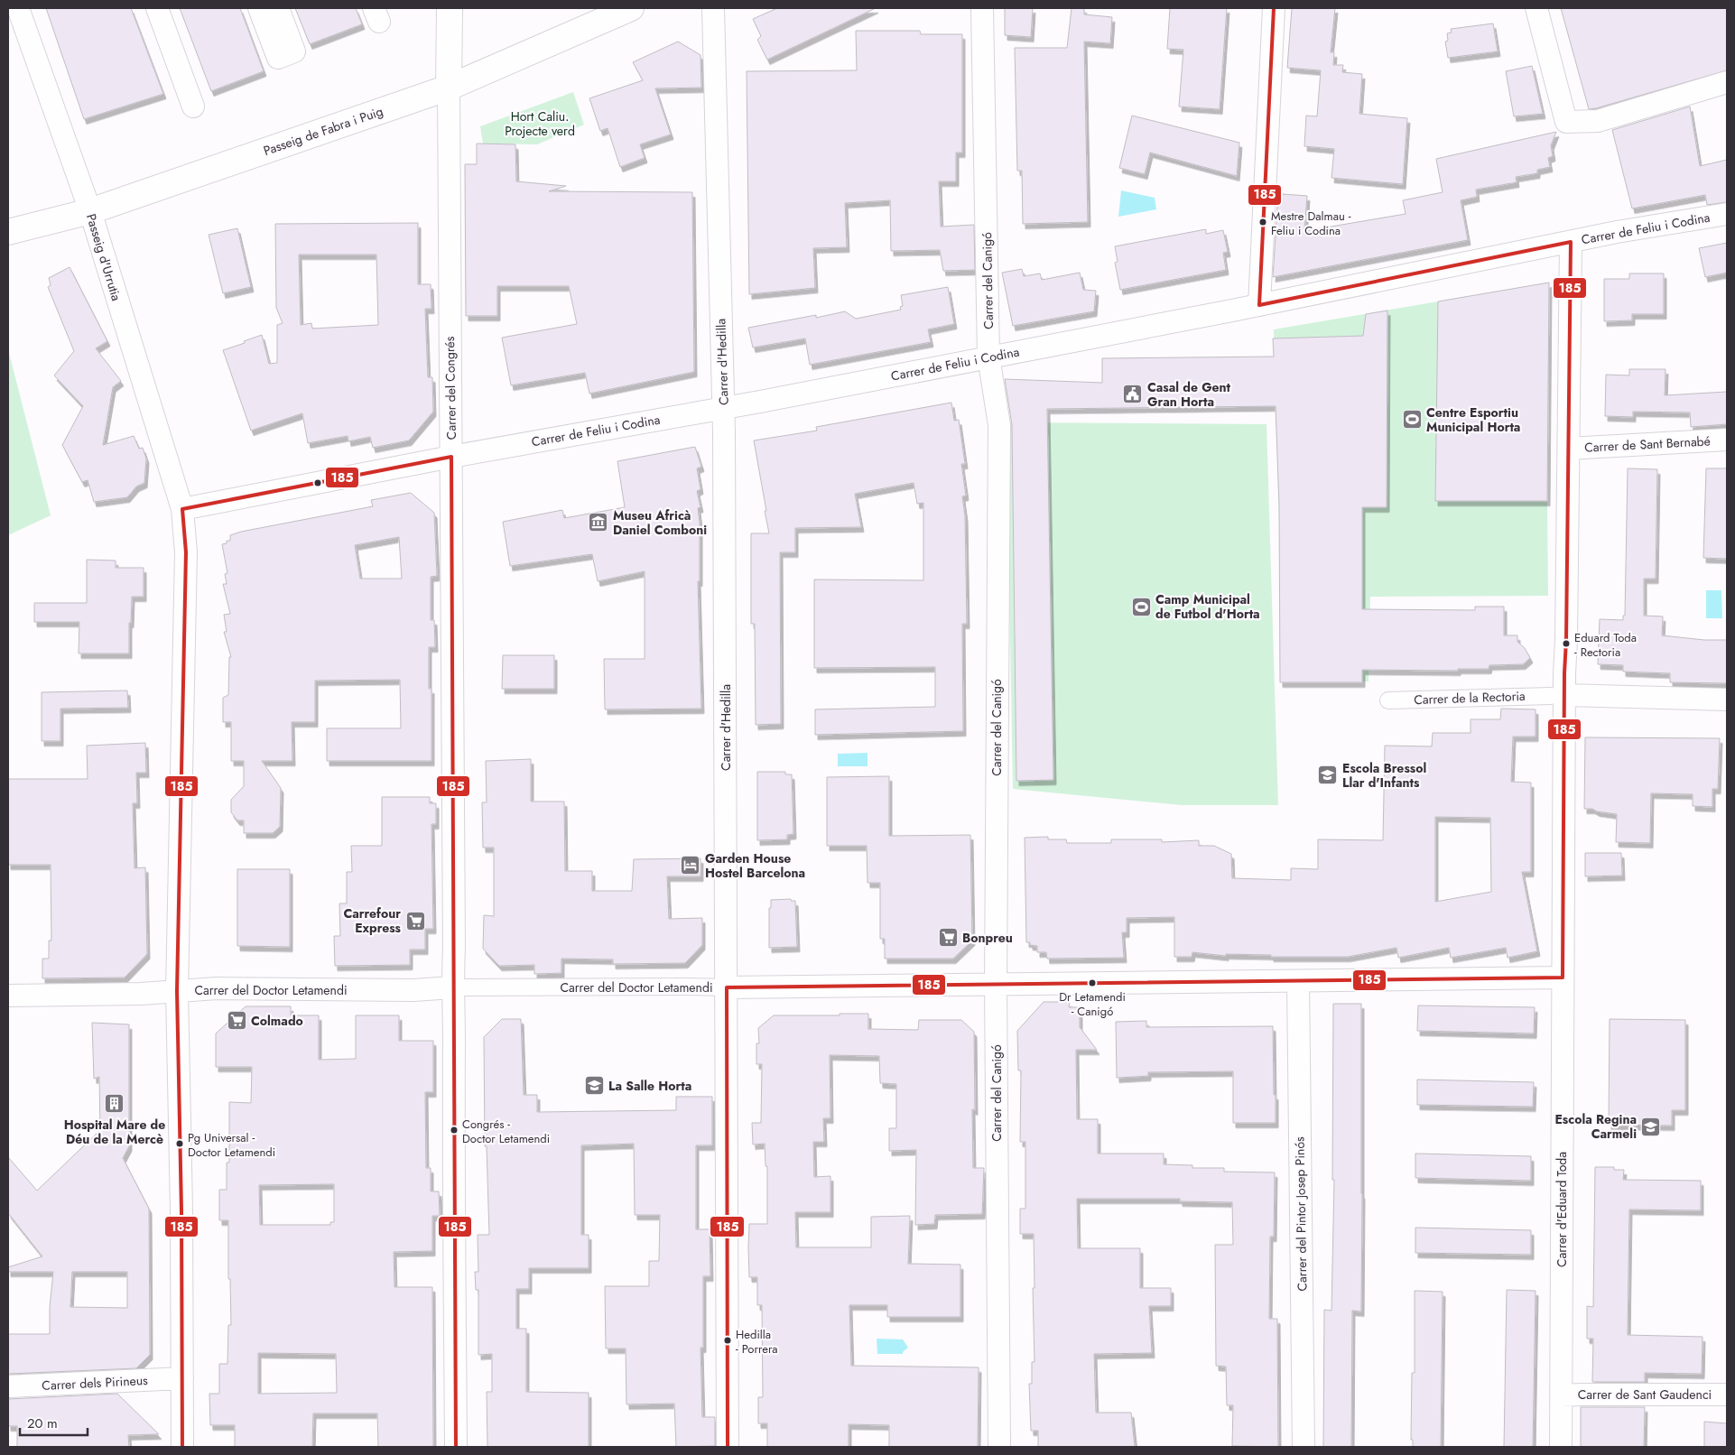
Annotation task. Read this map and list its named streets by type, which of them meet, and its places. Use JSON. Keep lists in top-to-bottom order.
{
  "streets": {
    "street": [
      "Passeig de Fabra i Puig",
      "Carrer de Feliu i Codina",
      "Passeig d'Urrutia",
      "Carrer del Canigó",
      "Carrer d'Hedilla",
      "Carrer del Congrés",
      "Carrer de Sant Bernabé",
      "Carrer de la Rectoria",
      "Carrer del Doctor Letamendi",
      "Carrer d'Eduard Toda",
      "Carrer del Pintor Josep Pinós",
      "Carrer dels Pirineus",
      "Carrer de Sant Gaudenci"
    ]
  },
  "crossings": [
    ["Passeig de Fabra i Puig", "Passeig d'Urrutia"],
    ["Passeig de Fabra i Puig", "Carrer del Congrés"],
    ["Carrer de Feliu i Codina", "Passeig d'Urrutia"],
    ["Carrer de Feliu i Codina", "Carrer del Canigó"],
    ["Carrer de Feliu i Codina", "Carrer d'Hedilla"],
    ["Carrer de Feliu i Codina", "Carrer del Congrés"],
    ["Carrer de Feliu i Codina", "Carrer d'Eduard Toda"],
    ["Passeig d'Urrutia", "Carrer del Doctor Letamendi"],
    ["Passeig d'Urrutia", "Carrer dels Pirineus"],
    ["Carrer del Canigó", "Carrer del Doctor Letamendi"],
    ["Carrer d'Hedilla", "Carrer del Doctor Letamendi"],
    ["Carrer del Congrés", "Carrer del Doctor Letamendi"],
    ["Carrer de Sant Bernabé", "Carrer d'Eduard Toda"],
    ["Carrer de la Rectoria", "Carrer d'Eduard Toda"],
    ["Carrer del Doctor Letamendi", "Carrer d'Eduard Toda"],
    ["Carrer del Doctor Letamendi", "Carrer del Pintor Josep Pinós"],
    ["Carrer d'Eduard Toda", "Carrer de Sant Gaudenci"]
  ],
  "parks": ["Hort Caliu. Projecte verd"],
  "places": {
    "other": [
      "Mestre Dalmau - Feliu i Codina",
      "Eduard Toda - Rectoria",
      "Dr Letamendi - Canigó",
      "Congrés - Doctor Letamendi",
      "Pg Universal - Doctor Letamendi",
      "Hedilla - Porrera"
    ],
    "public building": ["Casal de Gent Gran Horta"],
    "sports": ["Centre Esportiu Municipal Horta", "Camp Municipal de Futbol d'Horta"],
    "museum": ["Museu Africà Daniel Comboni"],
    "school or university": ["Escola Bressol Llar d'Infants", "La Salle Horta", "Escola Regina Carmeli"],
    "hotel": ["Garden House Hostel Barcelona"],
    "supermarket": ["Carrefour Express", "Bonpreu", "Colmado"],
    "building": ["Hospital Mare de Déu de la Mercè"]
  },
  "lines": ["transit line 185"],
  "scale_bar": "20 m"
}
